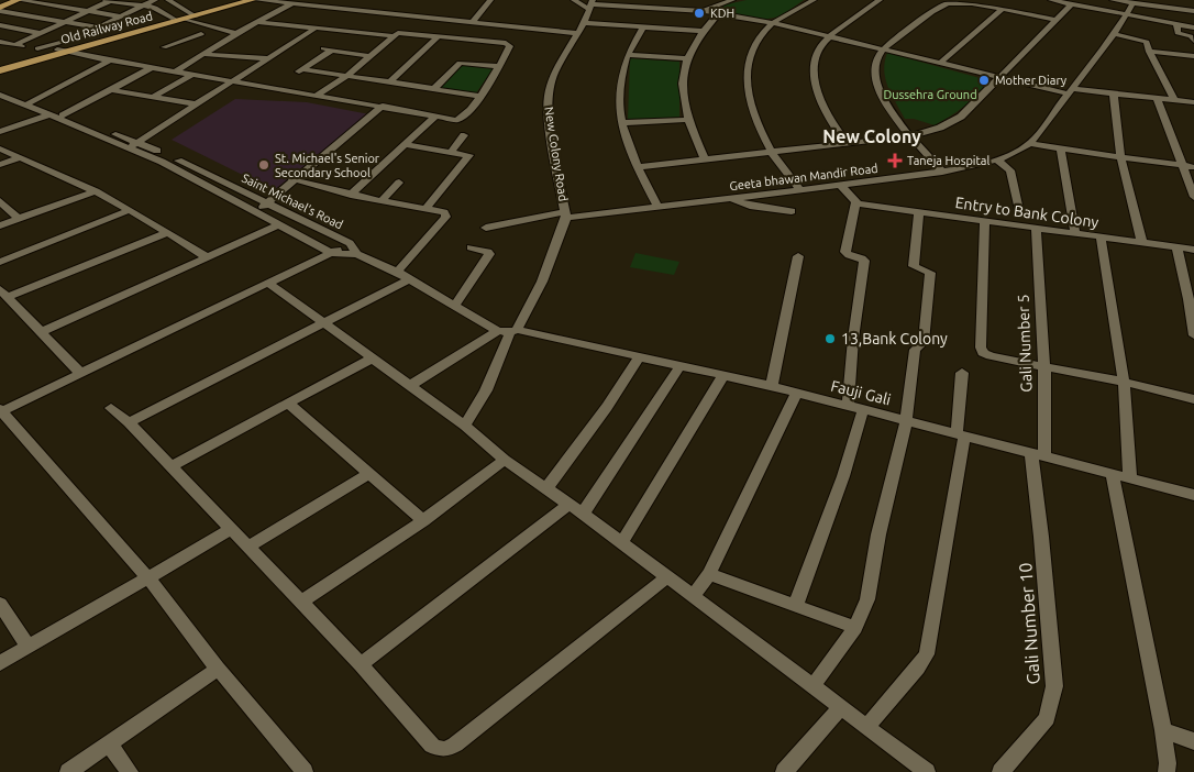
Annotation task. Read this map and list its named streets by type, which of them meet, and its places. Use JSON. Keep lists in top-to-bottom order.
{
  "streets": {
    "main road": ["Old Railway Road"],
    "street": [
      "New Colony Road",
      "Geeta bhawan Mandir Road",
      "Saint Michael's Road",
      "Entry to Bank Colony",
      "Gali Number 5",
      "Fauji Gali",
      "Gali Number 10"
    ]
  },
  "crossings": [
    ["New Colony Road", "Geeta bhawan Mandir Road"],
    ["New Colony Road", "Fauji Gali"],
    ["Saint Michael's Road", "Fauji Gali"],
    ["Entry to Bank Colony", "Gali Number 5"],
    ["Gali Number 5", "Fauji Gali"],
    ["Gali Number 5", "Gali Number 10"],
    ["Fauji Gali", "Gali Number 10"]
  ],
  "districts": ["New Colony"],
  "parks": ["Dussehra Ground"],
  "places": {
    "other": [
      "KDH",
      "Mother Diary",
      "St. Michael's Senior Secondary School",
      "13,Bank Colony"
    ],
    "health": ["Taneja Hospital"]
  }
}
